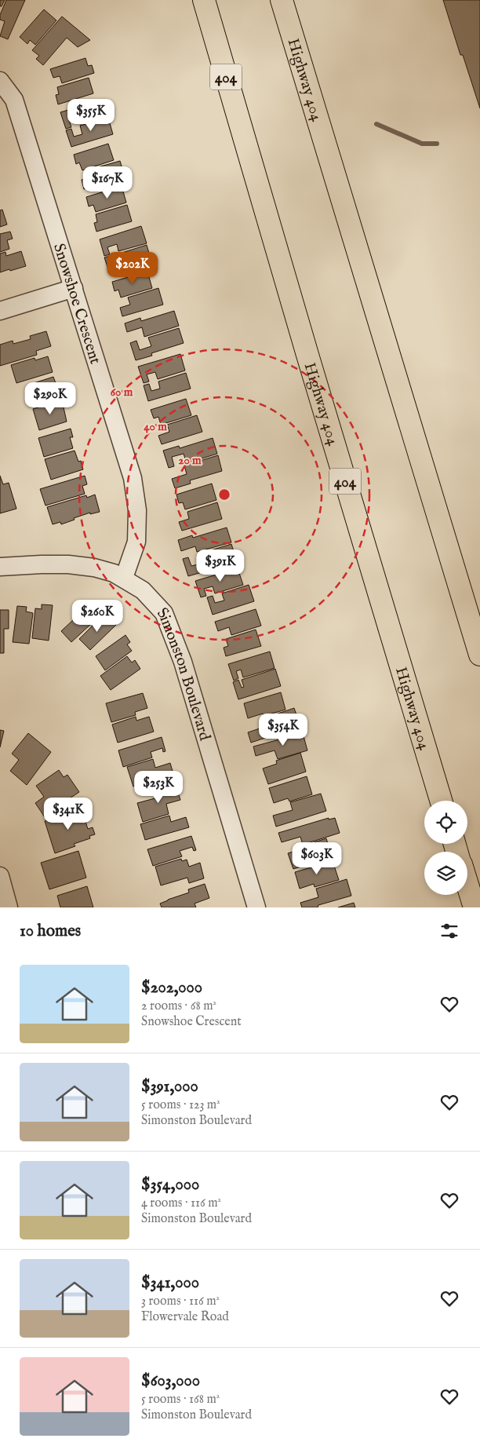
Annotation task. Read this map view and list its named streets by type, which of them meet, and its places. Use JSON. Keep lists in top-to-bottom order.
{
  "streets": {
    "highway": ["404", "Highway 404"],
    "street": ["Snowshoe Crescent", "Simonston Boulevard"]
  },
  "crossings": [
    ["Snowshoe Crescent", "Simonston Boulevard"]
  ],
  "page": {
    "price": [
      "$355K",
      "$167K",
      "$202K",
      "$290K",
      "$391K",
      "$260K",
      "$354K",
      "$253K",
      "$341K",
      "$603K"
    ],
    "heading": "10 homes",
    "list": [
      {
        "name": "$202,000",
        "note": "2 rooms · 68 m² · Snowshoe Crescent"
      },
      {
        "name": "$391,000",
        "note": "5 rooms · 123 m² · Simonston Boulevard"
      },
      {
        "name": "$354,000",
        "note": "4 rooms · 116 m² · Simonston Boulevard"
      },
      {
        "name": "$341,000",
        "note": "3 rooms · 116 m² · Flowervale Road"
      },
      {
        "name": "$603,000",
        "note": "5 rooms · 168 m² · Simonston Boulevard"
      }
    ]
  },
  "rings": ["60 m", "40 m", "20 m"]
}
